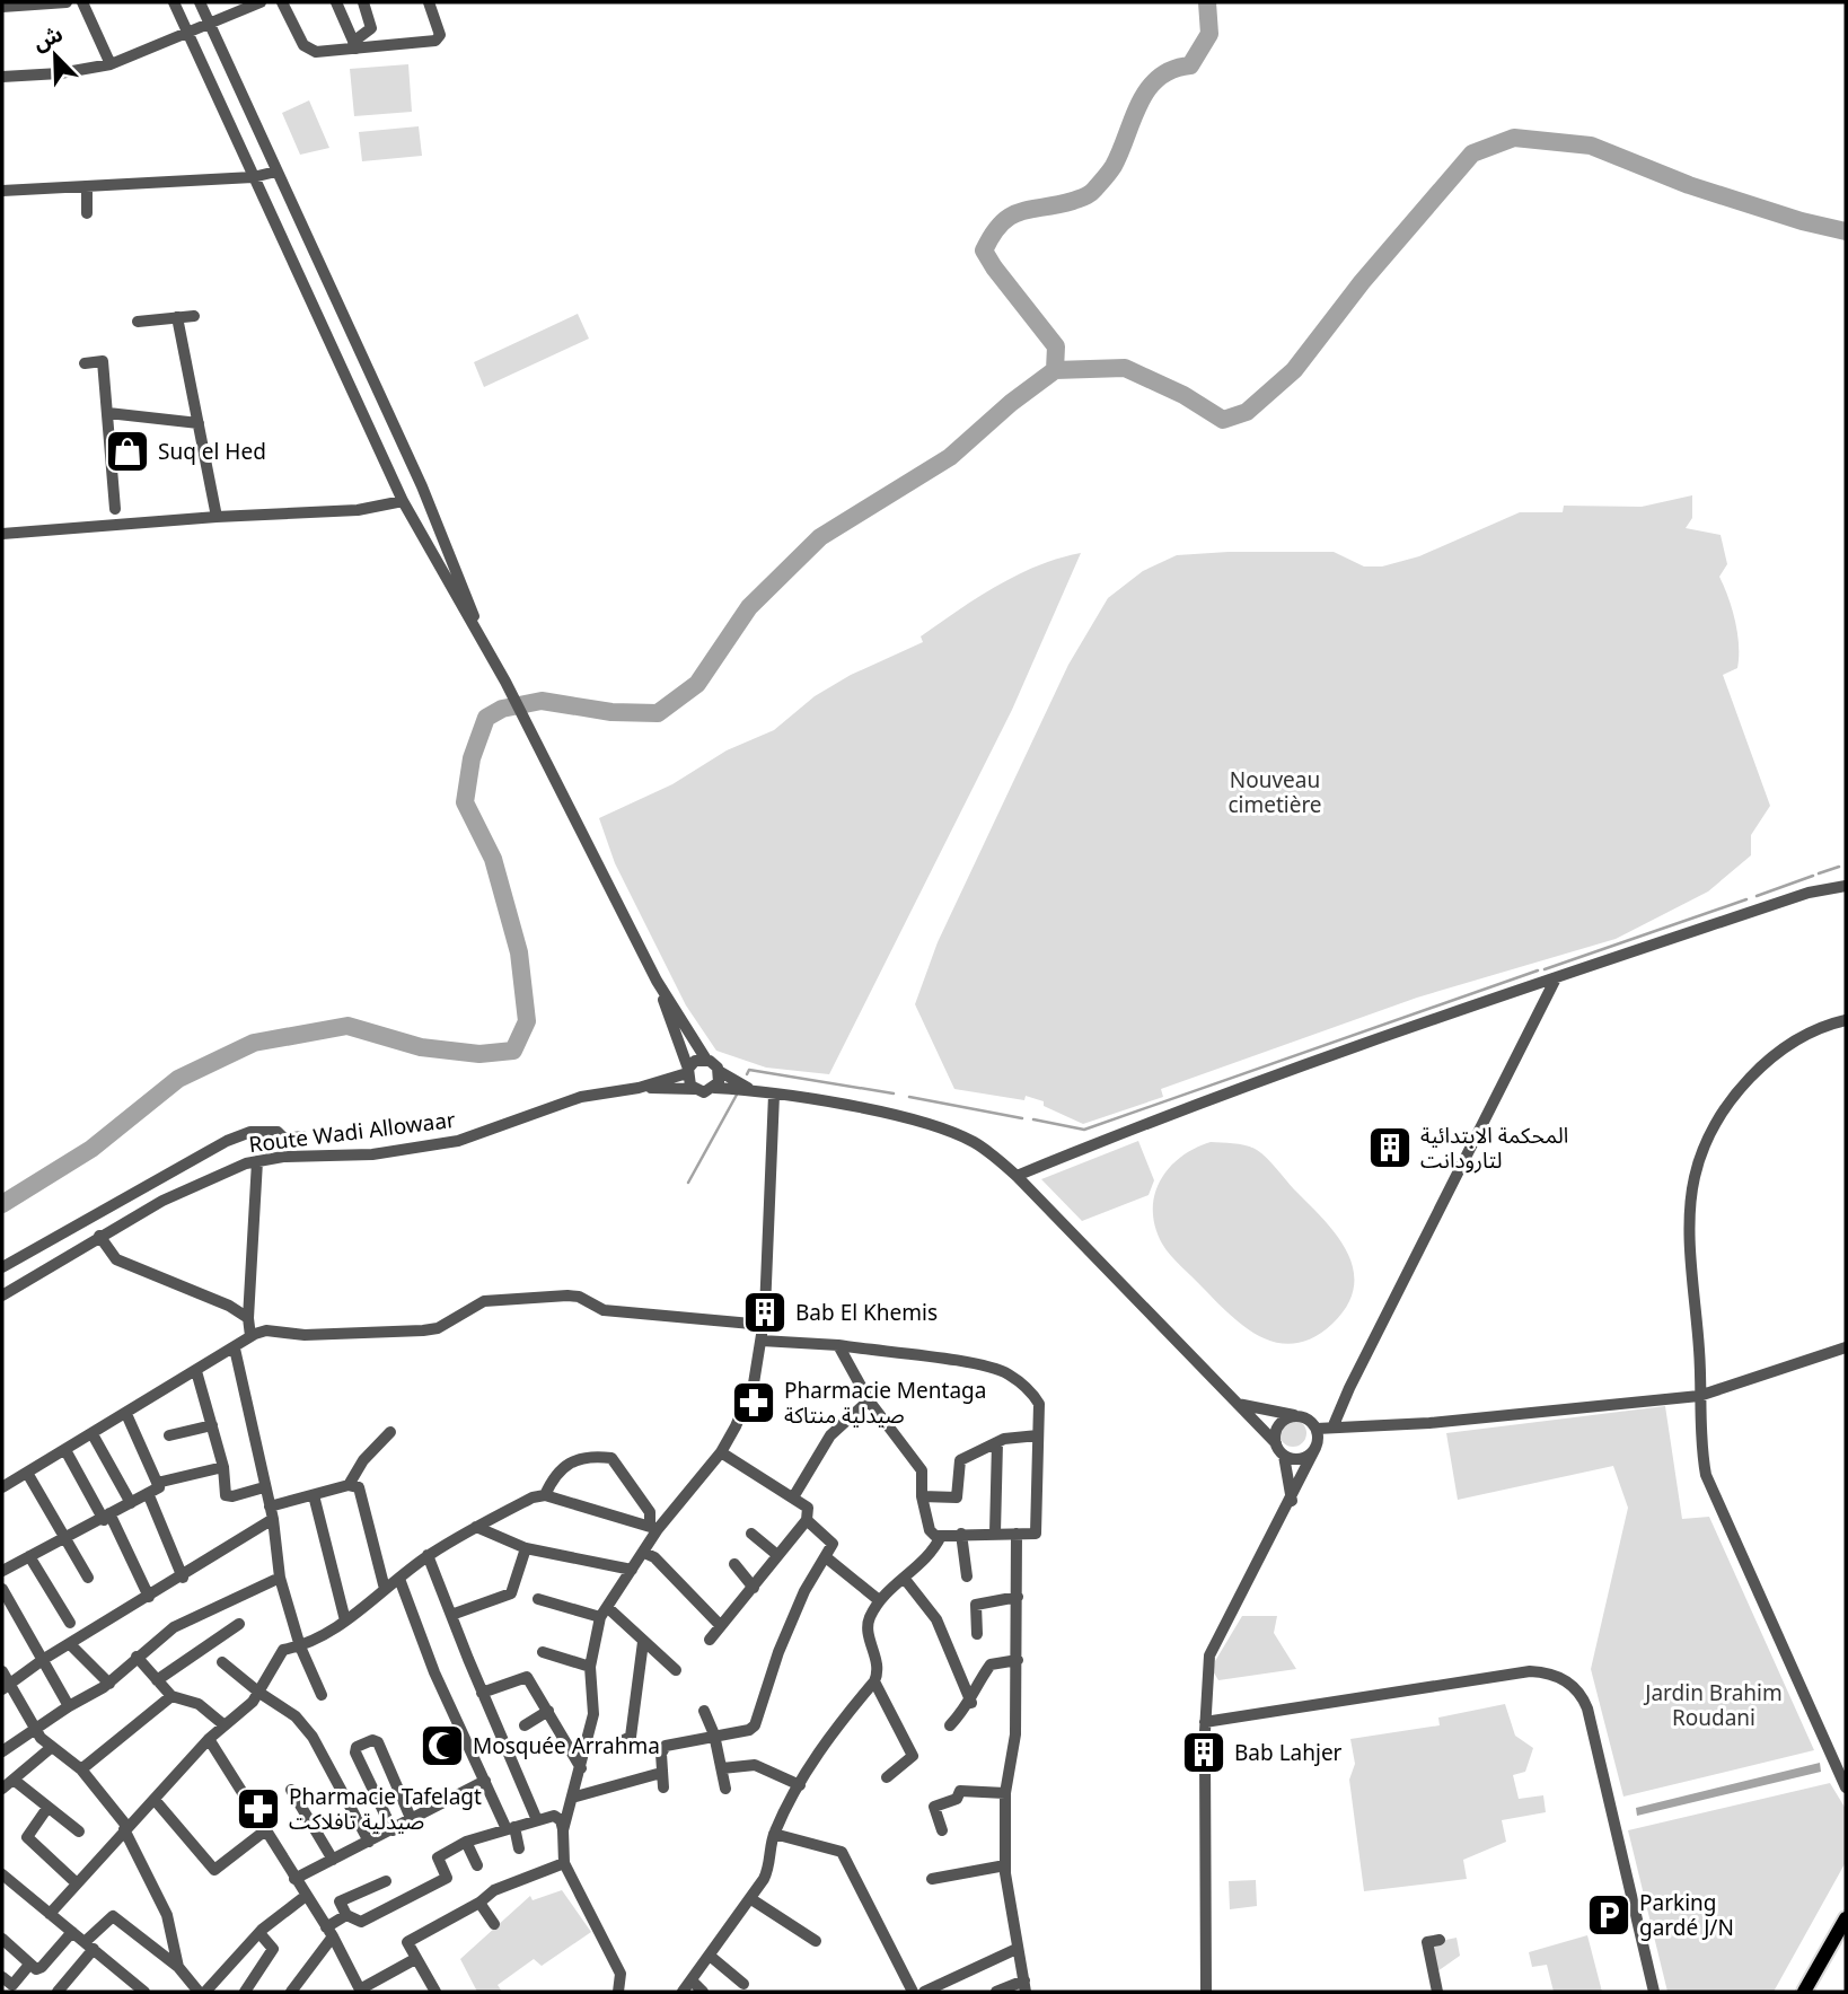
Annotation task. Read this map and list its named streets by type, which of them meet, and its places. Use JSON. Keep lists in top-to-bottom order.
{
  "streets": {
    "street": ["Route Wadi Allowaar"]
  },
  "parks": ["Nouveau cimetière", "Jardin Brahim Roudani"],
  "places": {
    "shop": ["Suq el Hed"],
    "building": ["المحكمة الابتدائية لتارودانت", "Bab El Khemis", "Bab Lahjer"],
    "pharmacy": ["Pharmacie Mentaga صيدلية منتاكة", "Pharmacie Tafelagt صيدلية تافلاكت"],
    "mosque": ["Mosquée Arrahma"],
    "parking": ["Parking gardé J/N"]
  },
  "north": "top left"
}
